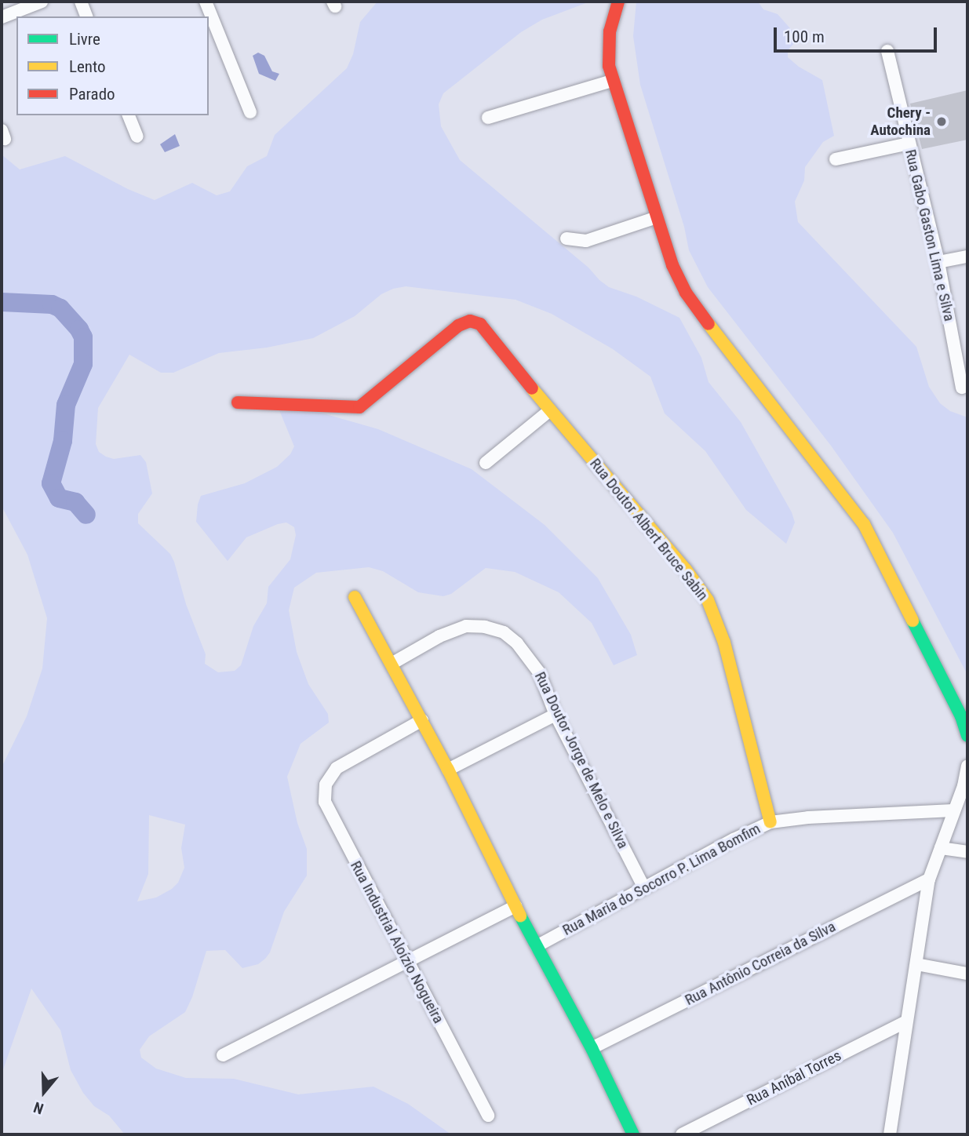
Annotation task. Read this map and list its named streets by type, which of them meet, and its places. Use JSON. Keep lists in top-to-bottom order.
{
  "streets": {
    "street": [
      "Rua Gabo Gaston Lima e Silva",
      "Rua Doutor Albert Bruce Sabin",
      "Rua Doutor Jorge de Melo e Silva",
      "Rua Maria do Socorro P. Lima Bomfim",
      "Rua Industrial Aloízio Nogueira",
      "Rua Antônio Correia da Silva",
      "Rua Aníbal Torres"
    ]
  },
  "crossings": [
    ["Rua Doutor Albert Bruce Sabin", "Rua Maria do Socorro P. Lima Bomfim"],
    ["Rua Doutor Jorge de Melo e Silva", "Rua Maria do Socorro P. Lima Bomfim"]
  ],
  "places": ["Chery - Autochina"],
  "legend": ["Livre", "Lento", "Parado"],
  "scale_bar": "100 m",
  "north": "bottom"
}
